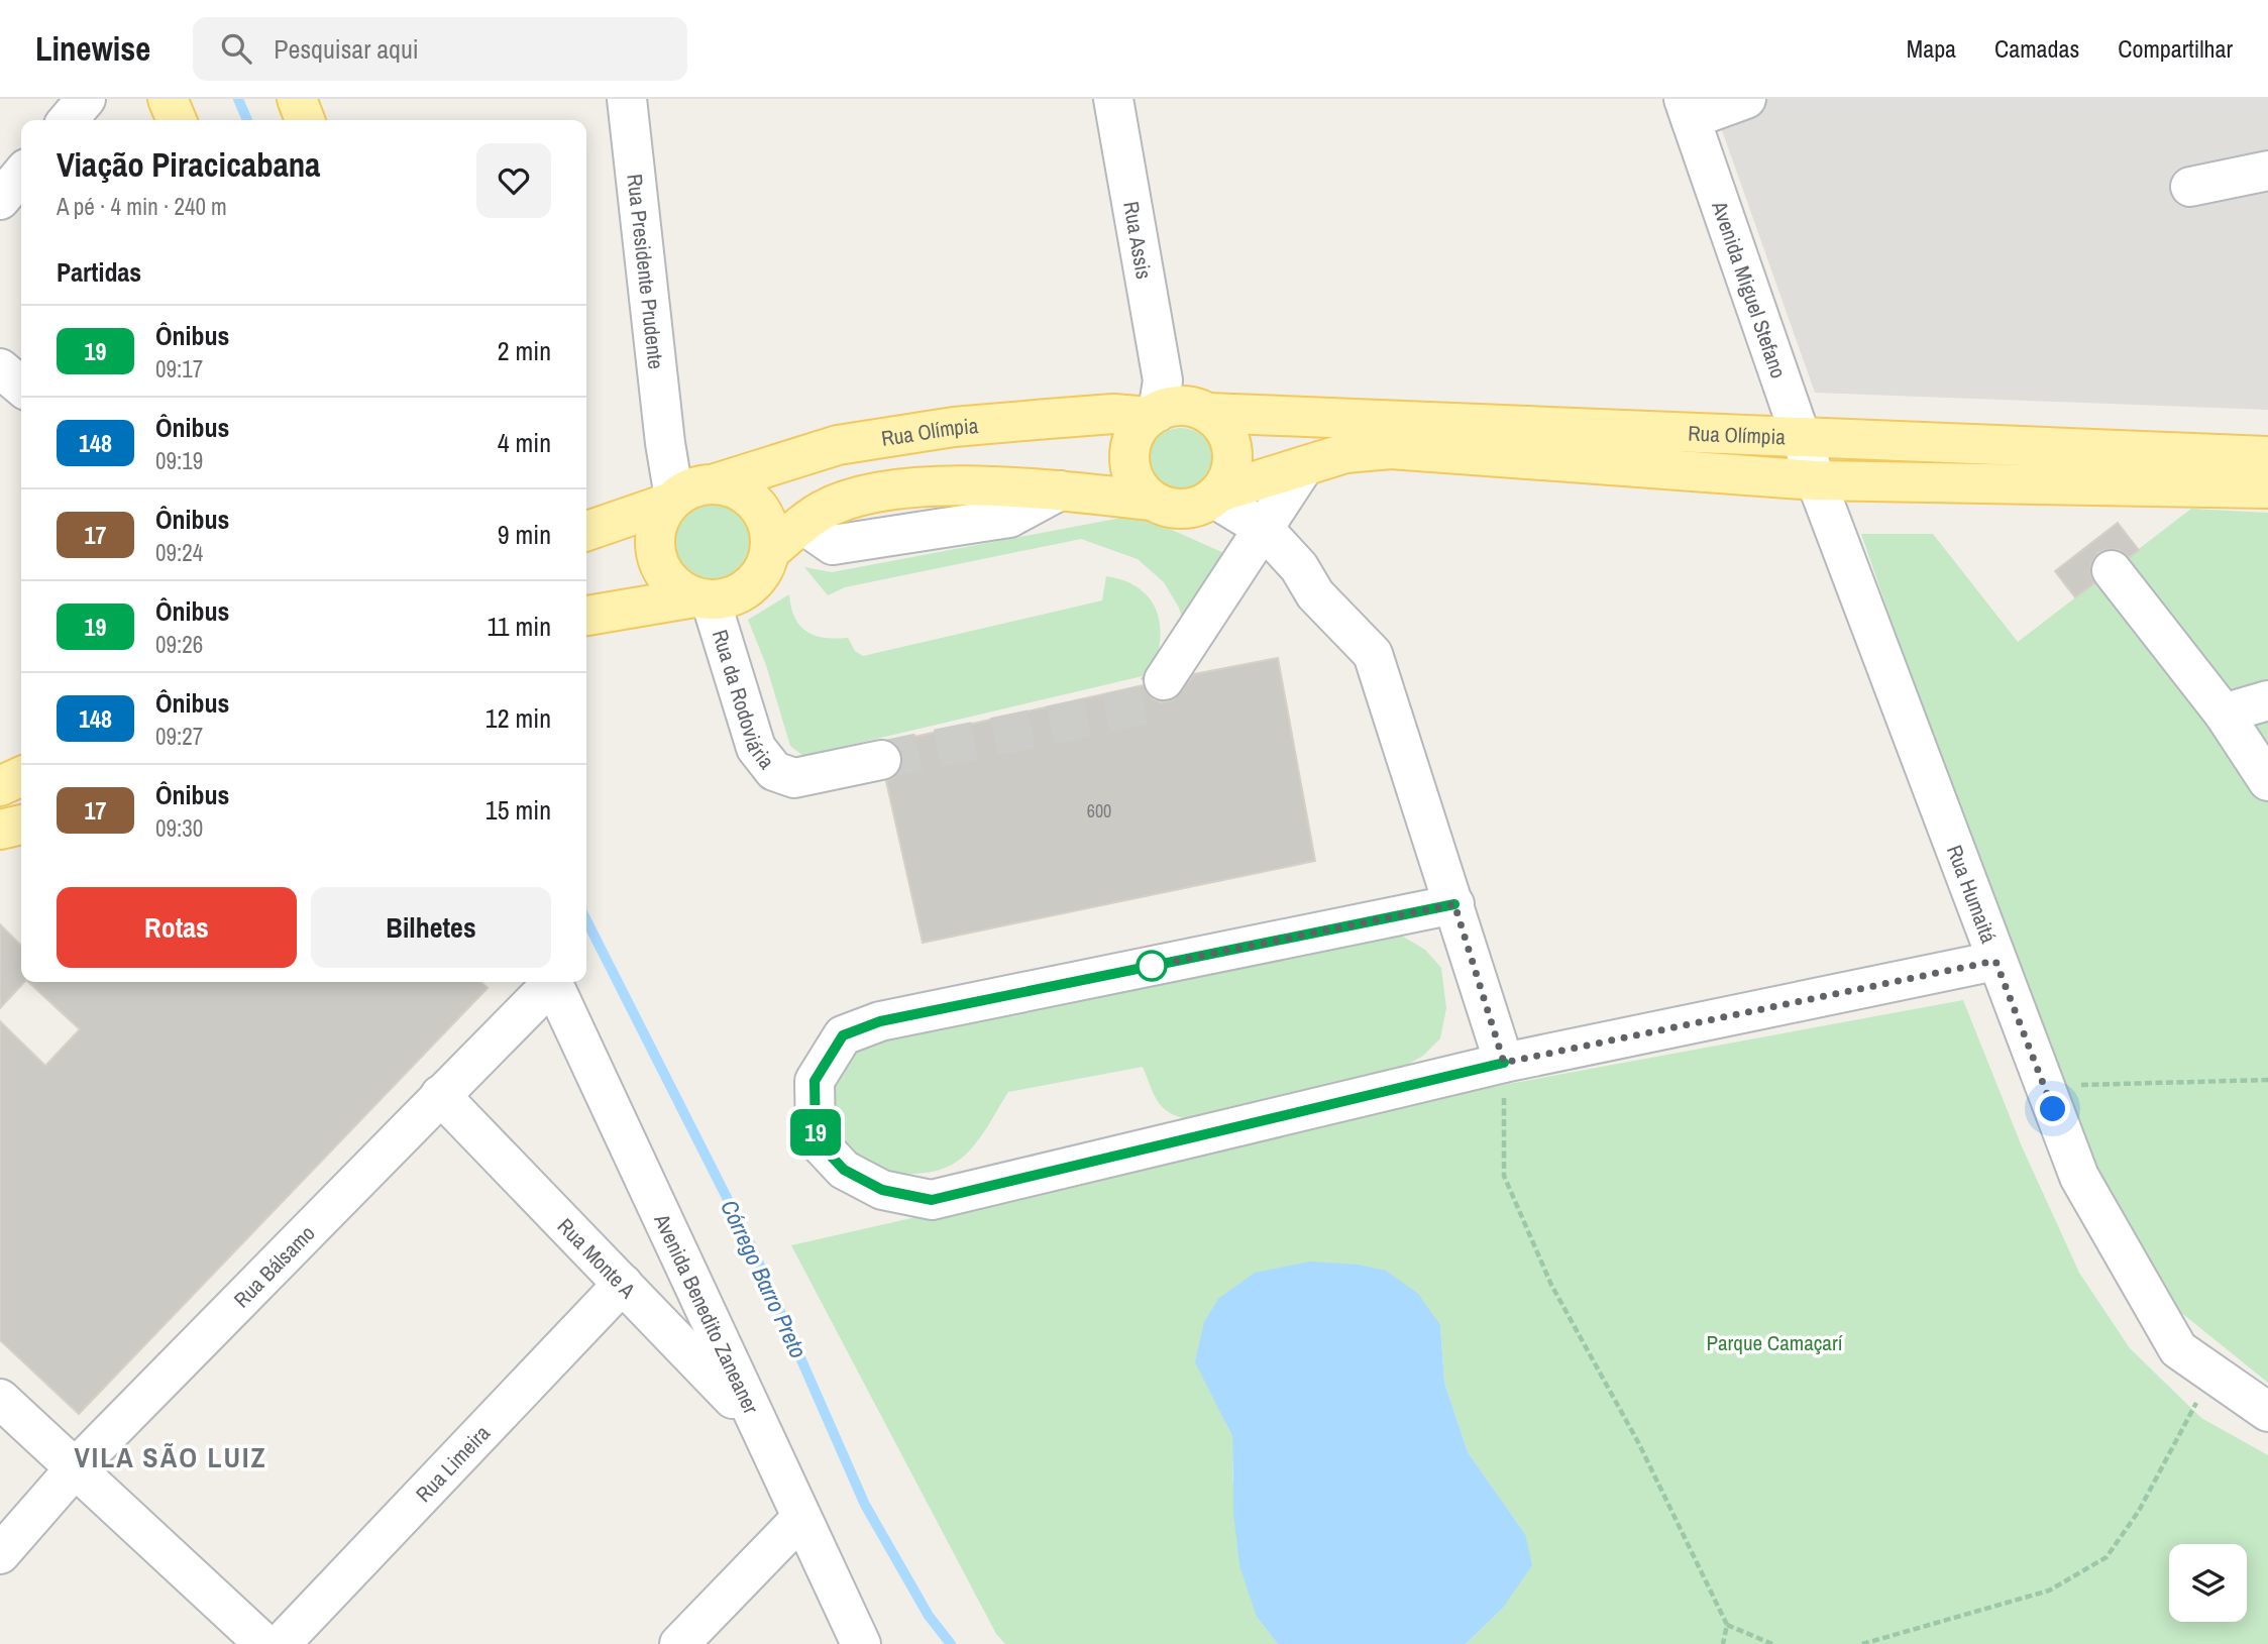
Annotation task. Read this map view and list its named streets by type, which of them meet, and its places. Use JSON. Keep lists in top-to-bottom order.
{
  "streets": {
    "main road": ["Rua Olímpia"],
    "street": [
      "Rua Assis",
      "Rua Presidente Prudente",
      "Avenida Miguel Stefano",
      "Rua da Rodoviária",
      "Rua Humaitá",
      "Rua Monte A",
      "Rua Bálsamo",
      "Avenida Benedito Zaneaner",
      "Rua Limeira"
    ]
  },
  "crossings": [
    ["Rua Assis", "Rua Olímpia"],
    ["Rua Presidente Prudente", "Rua Olímpia"],
    ["Rua Presidente Prudente", "Rua da Rodoviária"],
    ["Avenida Miguel Stefano", "Rua Olímpia"],
    ["Avenida Miguel Stefano", "Rua Humaitá"],
    ["Rua Olímpia", "Rua da Rodoviária"],
    ["Rua Olímpia", "Rua Humaitá"],
    ["Rua Monte A", "Rua Bálsamo"],
    ["Rua Monte A", "Avenida Benedito Zaneaner"],
    ["Rua Monte A", "Rua Limeira"]
  ],
  "districts": ["VILA SÃO LUIZ"],
  "water": ["Córrego Barro Preto"],
  "parks": ["Parque Camaçarí"],
  "lines": ["bus line 19"],
  "house_numbers": ["600"],
  "page": {
    "header": "Linewise",
    "search": "Pesquisar aqui",
    "nav": ["Mapa", "Camadas", "Compartilhar"],
    "on_map": "19",
    "heading": [
      ["Viação Piracicabana", "A pé · 4 min · 240 m"],
      "Partidas"
    ],
    "list": [
      {
        "mark": "19",
        "name": "Ônibus",
        "note": "09:17",
        "value": "2 min"
      },
      {
        "mark": "148",
        "name": "Ônibus",
        "note": "09:19",
        "value": "4 min"
      },
      {
        "mark": "17",
        "name": "Ônibus",
        "note": "09:24",
        "value": "9 min"
      },
      {
        "mark": "19",
        "name": "Ônibus",
        "note": "09:26",
        "value": "11 min"
      },
      {
        "mark": "148",
        "name": "Ônibus",
        "note": "09:27",
        "value": "12 min"
      },
      {
        "mark": "17",
        "name": "Ônibus",
        "note": "09:30",
        "value": "15 min"
      }
    ],
    "buttons": ["Rotas", "Bilhetes"]
  }
}
